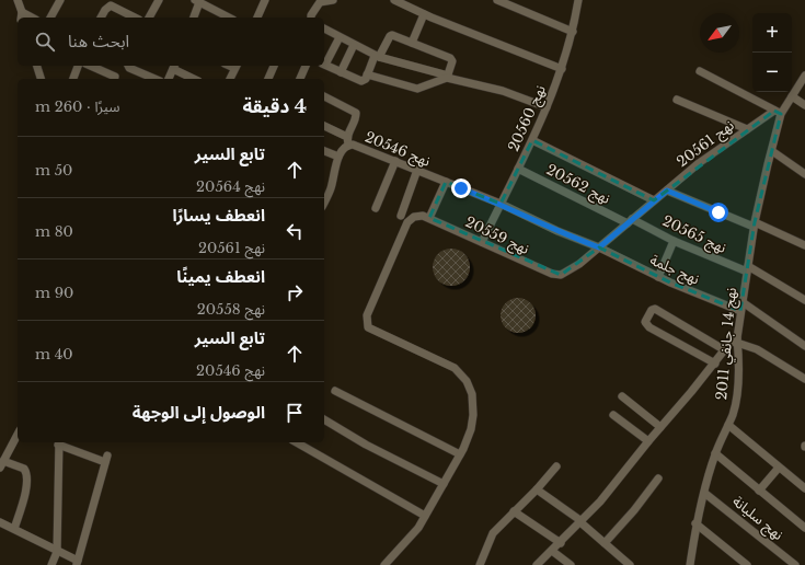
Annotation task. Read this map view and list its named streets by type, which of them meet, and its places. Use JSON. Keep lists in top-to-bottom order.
{
  "streets": {
    "street": [
      "نهج 20560",
      "نهج 20561",
      "نهج 20546",
      "نهج 20562",
      "نهج 20565",
      "نهج 20559",
      "نهج جلمة",
      "نهج 14 جانفي 2011",
      "نهج سليانة"
    ]
  },
  "crossings": [
    ["نهج 20560", "نهج 20546"],
    ["نهج 20560", "نهج 20562"],
    ["نهج 20560", "نهج 20559"],
    ["نهج 20560", "نهج جلمة"],
    ["نهج 20561", "نهج 20562"],
    ["نهج 20561", "نهج 20565"],
    ["نهج 20561", "نهج 20559"],
    ["نهج 20561", "نهج جلمة"],
    ["نهج 20561", "نهج 14 جانفي 2011"],
    ["نهج 20546", "نهج جلمة"],
    ["نهج 20562", "نهج 20565"],
    ["نهج 20565", "نهج 14 جانفي 2011"],
    ["نهج جلمة", "نهج 14 جانفي 2011"],
    ["نهج 14 جانفي 2011", "نهج سليانة"]
  ],
  "north": "bottom left",
  "page": {
    "map_buttons": ["+", "−"],
    "search": "ابحث هنا",
    "heading": ["4 دقيقة", "سيرًا · 260 m"],
    "list": [
      ["تابع السير", "نهج 20564", "50 m"],
      ["انعطف يسارًا", "نهج 20561", "80 m"],
      ["انعطف يمينًا", "نهج 20558", "90 m"],
      ["تابع السير", "نهج 20546", "40 m"],
      "الوصول إلى الوجهة"
    ]
  }
}
